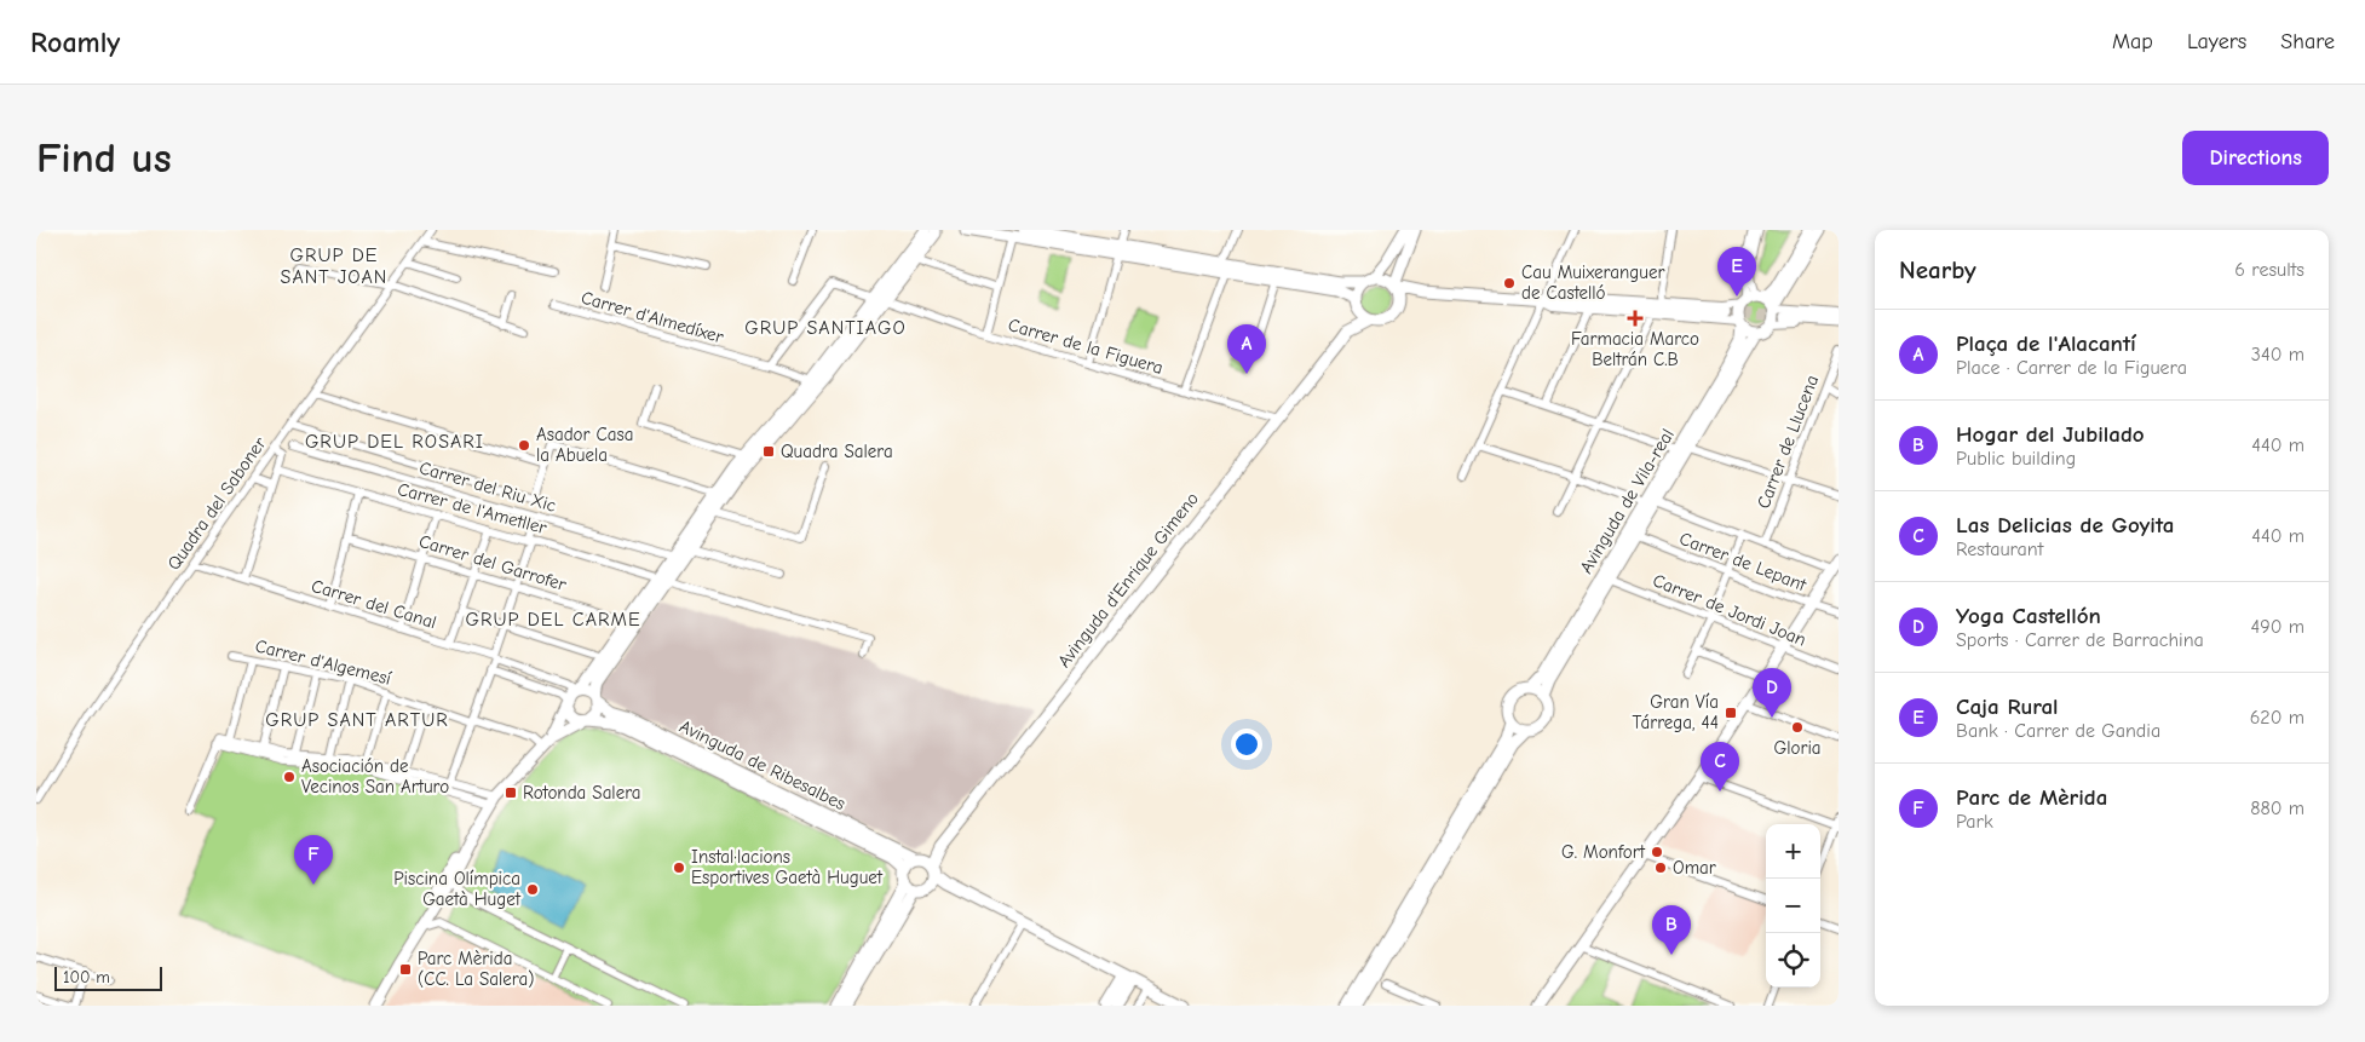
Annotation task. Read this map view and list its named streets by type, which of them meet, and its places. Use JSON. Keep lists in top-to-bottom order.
{
  "streets": {
    "main road": ["Avinguda de Vila-real", "Avinguda d'Enrique Gimeno", "Avinguda de Ribesalbes"],
    "street": [
      "Carrer d'Almedíxer",
      "Carrer de la Figuera",
      "Carrer de Llucena",
      "Carrer del Riu Xic",
      "Quadra del Saboner",
      "Carrer de l'Ametller",
      "Carrer de Lepant",
      "Carrer del Garrofer",
      "Carrer del Canal",
      "Carrer de Jordi Joan",
      "Carrer d'Algemesí"
    ]
  },
  "crossings": [
    ["Carrer d'Almedíxer", "Carrer de la Figuera"],
    ["Carrer de la Figuera", "Avinguda d'Enrique Gimeno"],
    ["Avinguda de Vila-real", "Carrer de Lepant"],
    ["Avinguda de Vila-real", "Carrer de Jordi Joan"],
    ["Quadra del Saboner", "Carrer del Canal"],
    ["Avinguda d'Enrique Gimeno", "Avinguda de Ribesalbes"],
    ["Carrer del Canal", "Avinguda de Ribesalbes"]
  ],
  "districts": [
    "GRUP DE SANT JOAN",
    "GRUP SANTIAGO",
    "GRUP DEL ROSARI",
    "GRUP DEL CARME",
    "GRUP SANT ARTUR"
  ],
  "places": {
    "other": [
      "Cau Muixeranguer de Castelló",
      "Asador Casa la Abuela",
      "Gloria",
      "Asociación de Vecinos San Arturo",
      "G. Monfort",
      "Instal·lacions Esportives Gaetà Huguet",
      "Omar",
      "Piscina Olímpica Gaetà Huget"
    ],
    "health": ["Farmacia Marco Beltrán C.B"],
    "transit": [
      "Quadra Salera",
      "Gran Vía Tárrega, 44",
      "Rotonda Salera",
      "Parc Mèrida (CC. La Salera)"
    ]
  },
  "scale_bar": "100 m",
  "page": {
    "header": "Roamly",
    "nav": ["Map", "Layers", "Share"],
    "buttons": "Directions",
    "title": "Find us",
    "heading": ["Nearby", "6 results"],
    "pins": [
      "E",
      "A",
      "D",
      "C",
      "F",
      "B"
    ],
    "list": [
      {
        "mark": "A",
        "name": "Plaça de l'Alacantí",
        "note": "Place · Carrer de la Figuera",
        "value": "340 m"
      },
      {
        "mark": "B",
        "name": "Hogar del Jubilado",
        "note": "Public building",
        "value": "440 m"
      },
      {
        "mark": "C",
        "name": "Las Delicias de Goyita",
        "note": "Restaurant",
        "value": "440 m"
      },
      {
        "mark": "D",
        "name": "Yoga Castellón",
        "note": "Sports · Carrer de Barrachina",
        "value": "490 m"
      },
      {
        "mark": "E",
        "name": "Caja Rural",
        "note": "Bank · Carrer de Gandia",
        "value": "620 m"
      },
      {
        "mark": "F",
        "name": "Parc de Mèrida",
        "note": "Park",
        "value": "880 m"
      }
    ],
    "map_buttons": ["+", "−"],
    "scale": "100 m"
  }
}
